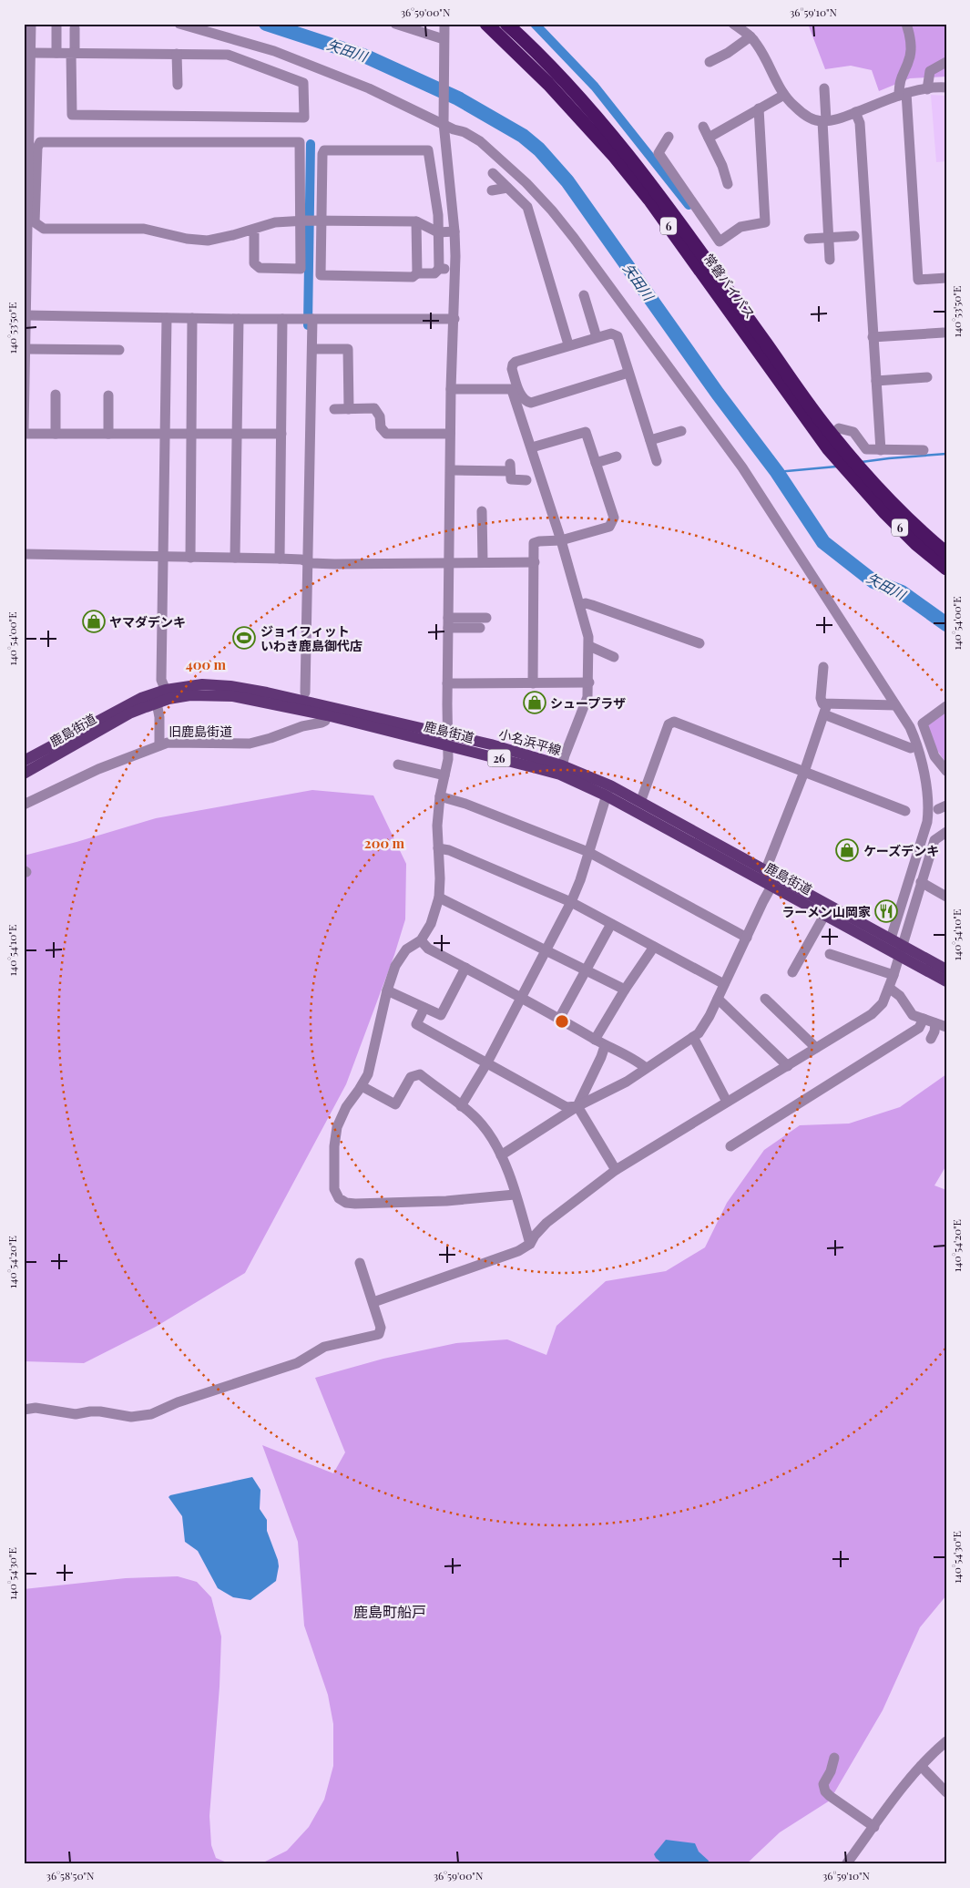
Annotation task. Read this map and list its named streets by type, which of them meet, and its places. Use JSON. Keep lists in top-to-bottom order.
{
  "streets": {
    "highway": ["6", "常磐バイパス"],
    "main road": ["鹿島街道", "小名浜平線", "26"],
    "street": ["旧鹿島街道"]
  },
  "crossings": [
    ["鹿島街道", "旧鹿島街道"],
    ["鹿島街道", "小名浜平線"]
  ],
  "districts": ["鹿島町船戸"],
  "water": ["矢田川"],
  "places": {
    "shop": ["ヤマダデンキ", "シュープラザ", "ケーズデンキ"],
    "sports": ["ジョイフィット いわき鹿島御代店"],
    "restaurant": ["ラーメン山岡家"]
  },
  "coordinates": [
    "36°59'00\"N",
    "36°59'10\"N",
    "140°53'50\"E",
    "140°54'00\"E",
    "140°54'10\"E",
    "140°54'20\"E",
    "140°54'30\"E",
    "36°58'50\"N"
  ],
  "rings": ["400 m", "200 m"]
}
